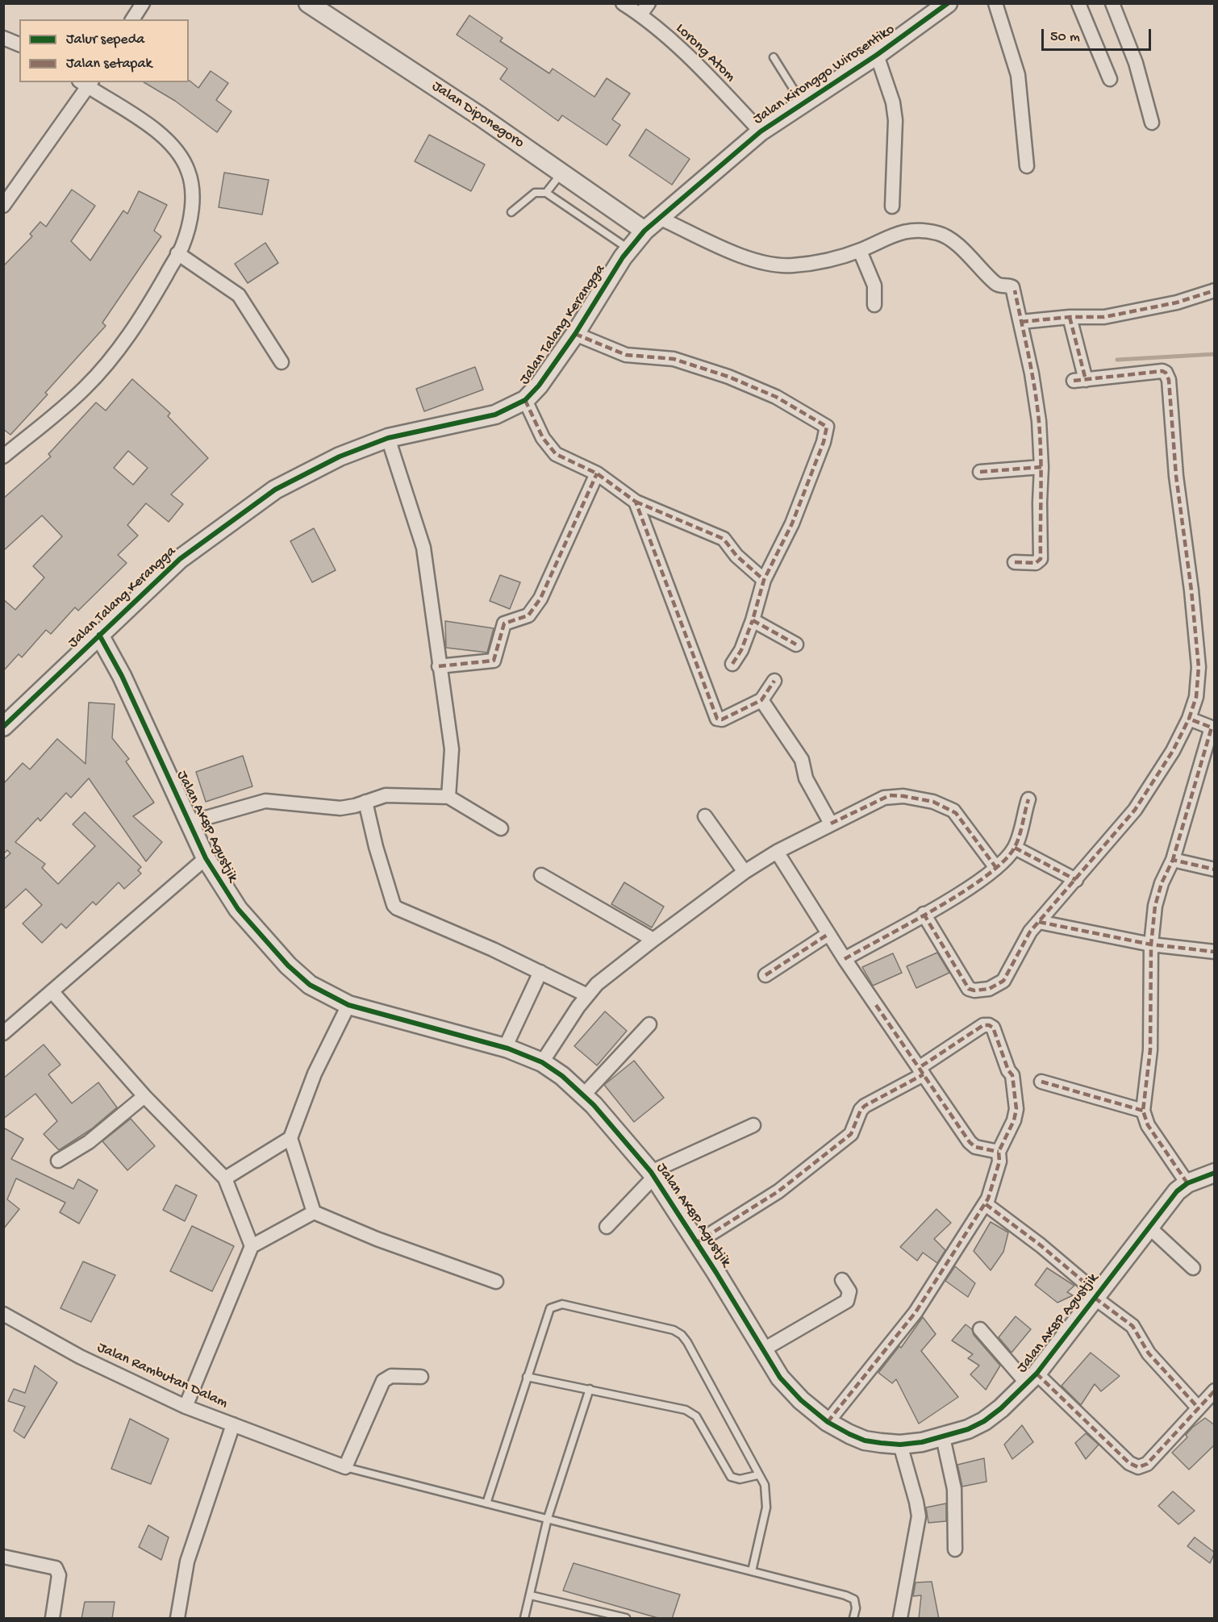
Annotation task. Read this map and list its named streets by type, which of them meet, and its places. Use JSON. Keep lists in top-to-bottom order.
{
  "streets": {
    "street": [
      "Lorong Atom",
      "Jalan Kironggo Wirosentiko",
      "Jalan Diponegoro",
      "Jalan Talang Kerangga",
      "Jalan AKBP Agustjik",
      "Jalan Rambutan Dalam"
    ]
  },
  "crossings": [
    ["Lorong Atom", "Jalan Kironggo Wirosentiko"],
    ["Jalan Kironggo Wirosentiko", "Jalan Diponegoro"],
    ["Jalan Kironggo Wirosentiko", "Jalan Talang Kerangga"],
    ["Jalan Diponegoro", "Jalan Talang Kerangga"],
    ["Jalan Talang Kerangga", "Jalan AKBP Agustjik"]
  ],
  "legend": ["Jalur sepeda", "Jalan setapak"],
  "scale_bar": "50 m"
}
